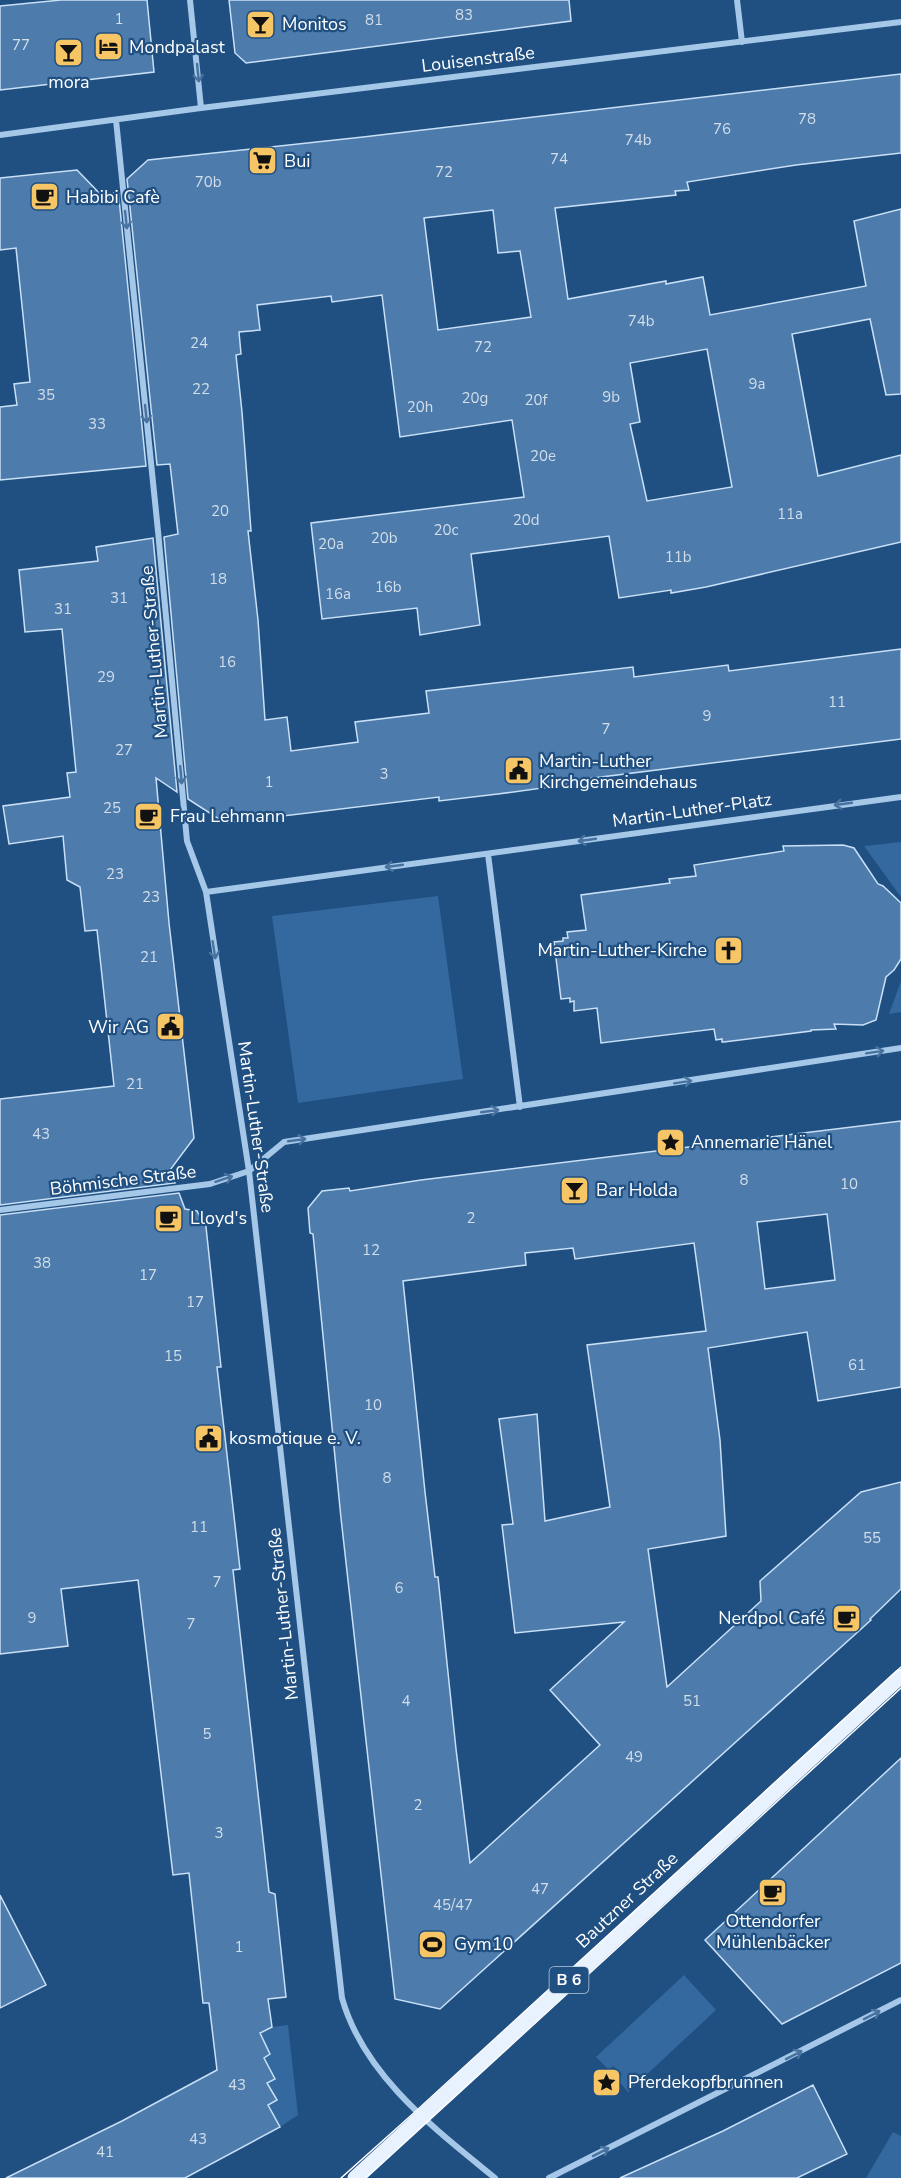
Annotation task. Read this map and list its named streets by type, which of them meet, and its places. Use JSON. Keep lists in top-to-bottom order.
{
  "streets": {
    "main road": ["Bautzner Straße", "B 6"],
    "street": [
      "Louisenstraße",
      "Martin-Luther-Straße",
      "Martin-Luther-Platz",
      "Böhmische Straße"
    ]
  },
  "crossings": [
    ["Louisenstraße", "Martin-Luther-Straße"],
    ["Martin-Luther-Straße", "Martin-Luther-Platz"],
    ["Martin-Luther-Straße", "Böhmische Straße"],
    ["Martin-Luther-Straße", "Bautzner Straße"]
  ],
  "one_way": ["Martin-Luther-Straße", "Martin-Luther-Platz", "Böhmische Straße"],
  "places": {
    "bar": ["Monitos", "mora", "Bar Holda"],
    "hotel": ["Mondpalast"],
    "supermarket": ["Bui"],
    "cafe": [
      "Habibi Cafè",
      "Frau Lehmann",
      "Lloyd's",
      "Nerdpol Café",
      "Ottendorfer Mühlenbäcker"
    ],
    "public building": ["Martin-Luther Kirchgemeindehaus", "Wir AG", "kosmotique e. V."],
    "church": ["Martin-Luther-Kirche"],
    "place": ["Annemarie Hänel", "Pferdekopfbrunnen"],
    "sports": ["Gym10"]
  },
  "house_numbers": [
    "83",
    "1",
    "81",
    "77",
    "78",
    "76",
    "74b",
    "74",
    "72",
    "70b",
    "74b",
    "24",
    "72",
    "9a",
    "22",
    "35",
    "9b",
    "20g",
    "20f",
    "20h",
    "33",
    "20e",
    "20",
    "11a",
    "20d",
    "20c",
    "20b",
    "20a",
    "11b",
    "18",
    "16b",
    "16a",
    "31",
    "31",
    "16",
    "29",
    "11",
    "9",
    "7",
    "27",
    "3",
    "1",
    "25",
    "23",
    "23",
    "21",
    "21",
    "43",
    "8",
    "10",
    "2",
    "12",
    "38",
    "17",
    "17",
    "15",
    "61",
    "10",
    "8",
    "11",
    "55",
    "7",
    "6",
    "9",
    "7",
    "4",
    "51",
    "5",
    "49",
    "2",
    "3",
    "47",
    "45/47",
    "1",
    "43",
    "43",
    "41"
  ]
}
